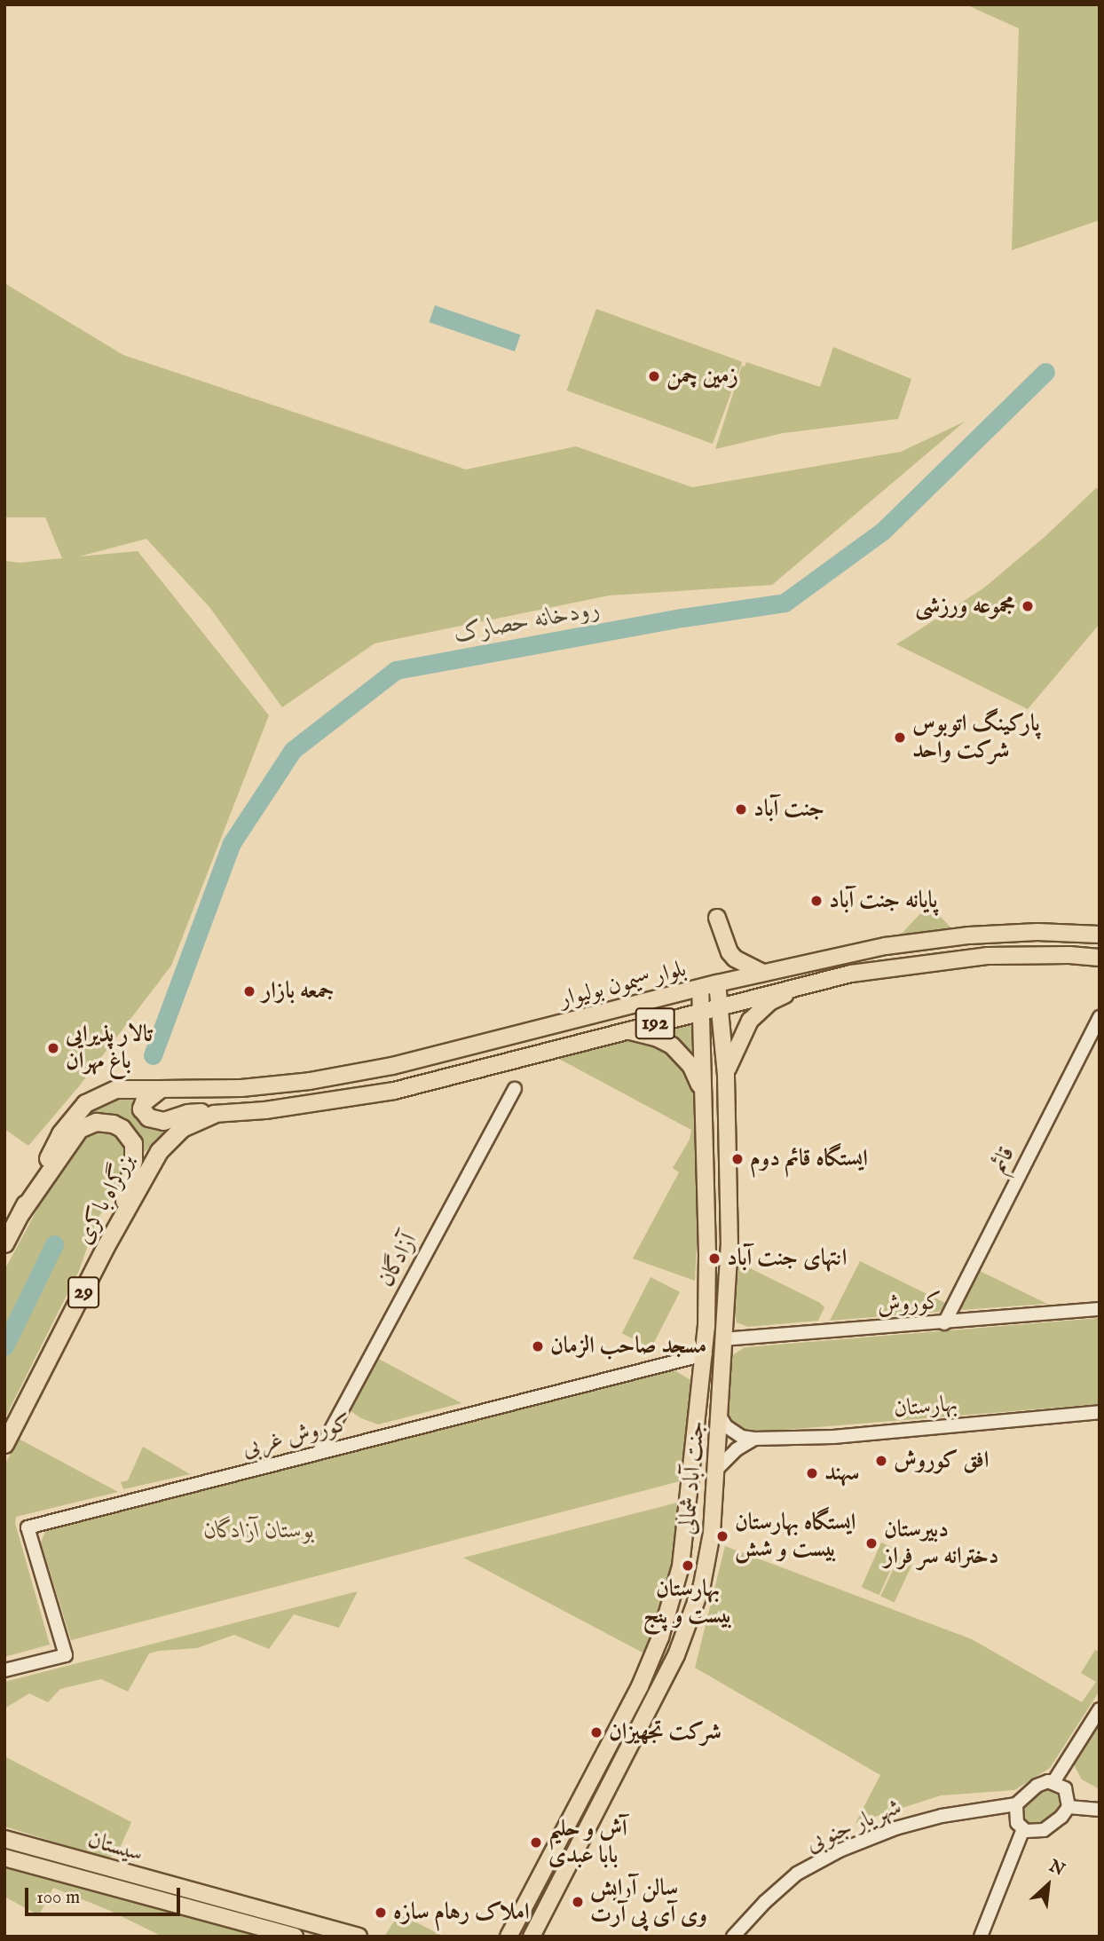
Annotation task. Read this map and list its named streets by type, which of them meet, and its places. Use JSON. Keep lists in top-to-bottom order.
{
  "streets": {
    "highway": ["بزرگراه باکری", "29"],
    "main road": [
      "بلوار سیمون بولیوار",
      "192",
      "جنت آباد شمالی",
      "سیستان"
    ],
    "street": [
      "قائم",
      "آزادگان",
      "کوروش",
      "بهارستان",
      "کوروش غربی",
      "شهریار جنوبی"
    ]
  },
  "crossings": [
    ["بلوار سیمون بولیوار", "بزرگراه باکری"],
    ["بلوار سیمون بولیوار", "جنت آباد شمالی"],
    ["قائم", "کوروش"],
    ["آزادگان", "کوروش غربی"],
    ["کوروش", "جنت آباد شمالی"],
    ["بهارستان", "جنت آباد شمالی"],
    ["کوروش غربی", "جنت آباد شمالی"]
  ],
  "water": ["رودخانه حصارک"],
  "parks": ["بوستان آزادگان"],
  "places": [
    "زمین چمن",
    "مجموعه ورزشی",
    "پارکینگ اتوبوس شرکت واحد",
    "جنت آباد",
    "پایانه جنت آباد",
    "جمعه بازار",
    "تالار پذیرایی باغ مهران",
    "ایستگاه قائم دوم",
    "انتهای جنت آباد",
    "مسجد صاحب الزمان",
    "افق کوروش",
    "سهند",
    "ایستگاه بهارستان بیست و شش",
    "دبیرستان دخترانه سر فراز",
    "بهارستان بیست و پنج",
    "شرکت تجهیزان",
    "آش و حلیم بابا عبدی",
    "سالن آرایش وی آی پی آرت",
    "املاک رهام سازه"
  ],
  "scale_bar": "100 m",
  "north": "top right"
}
